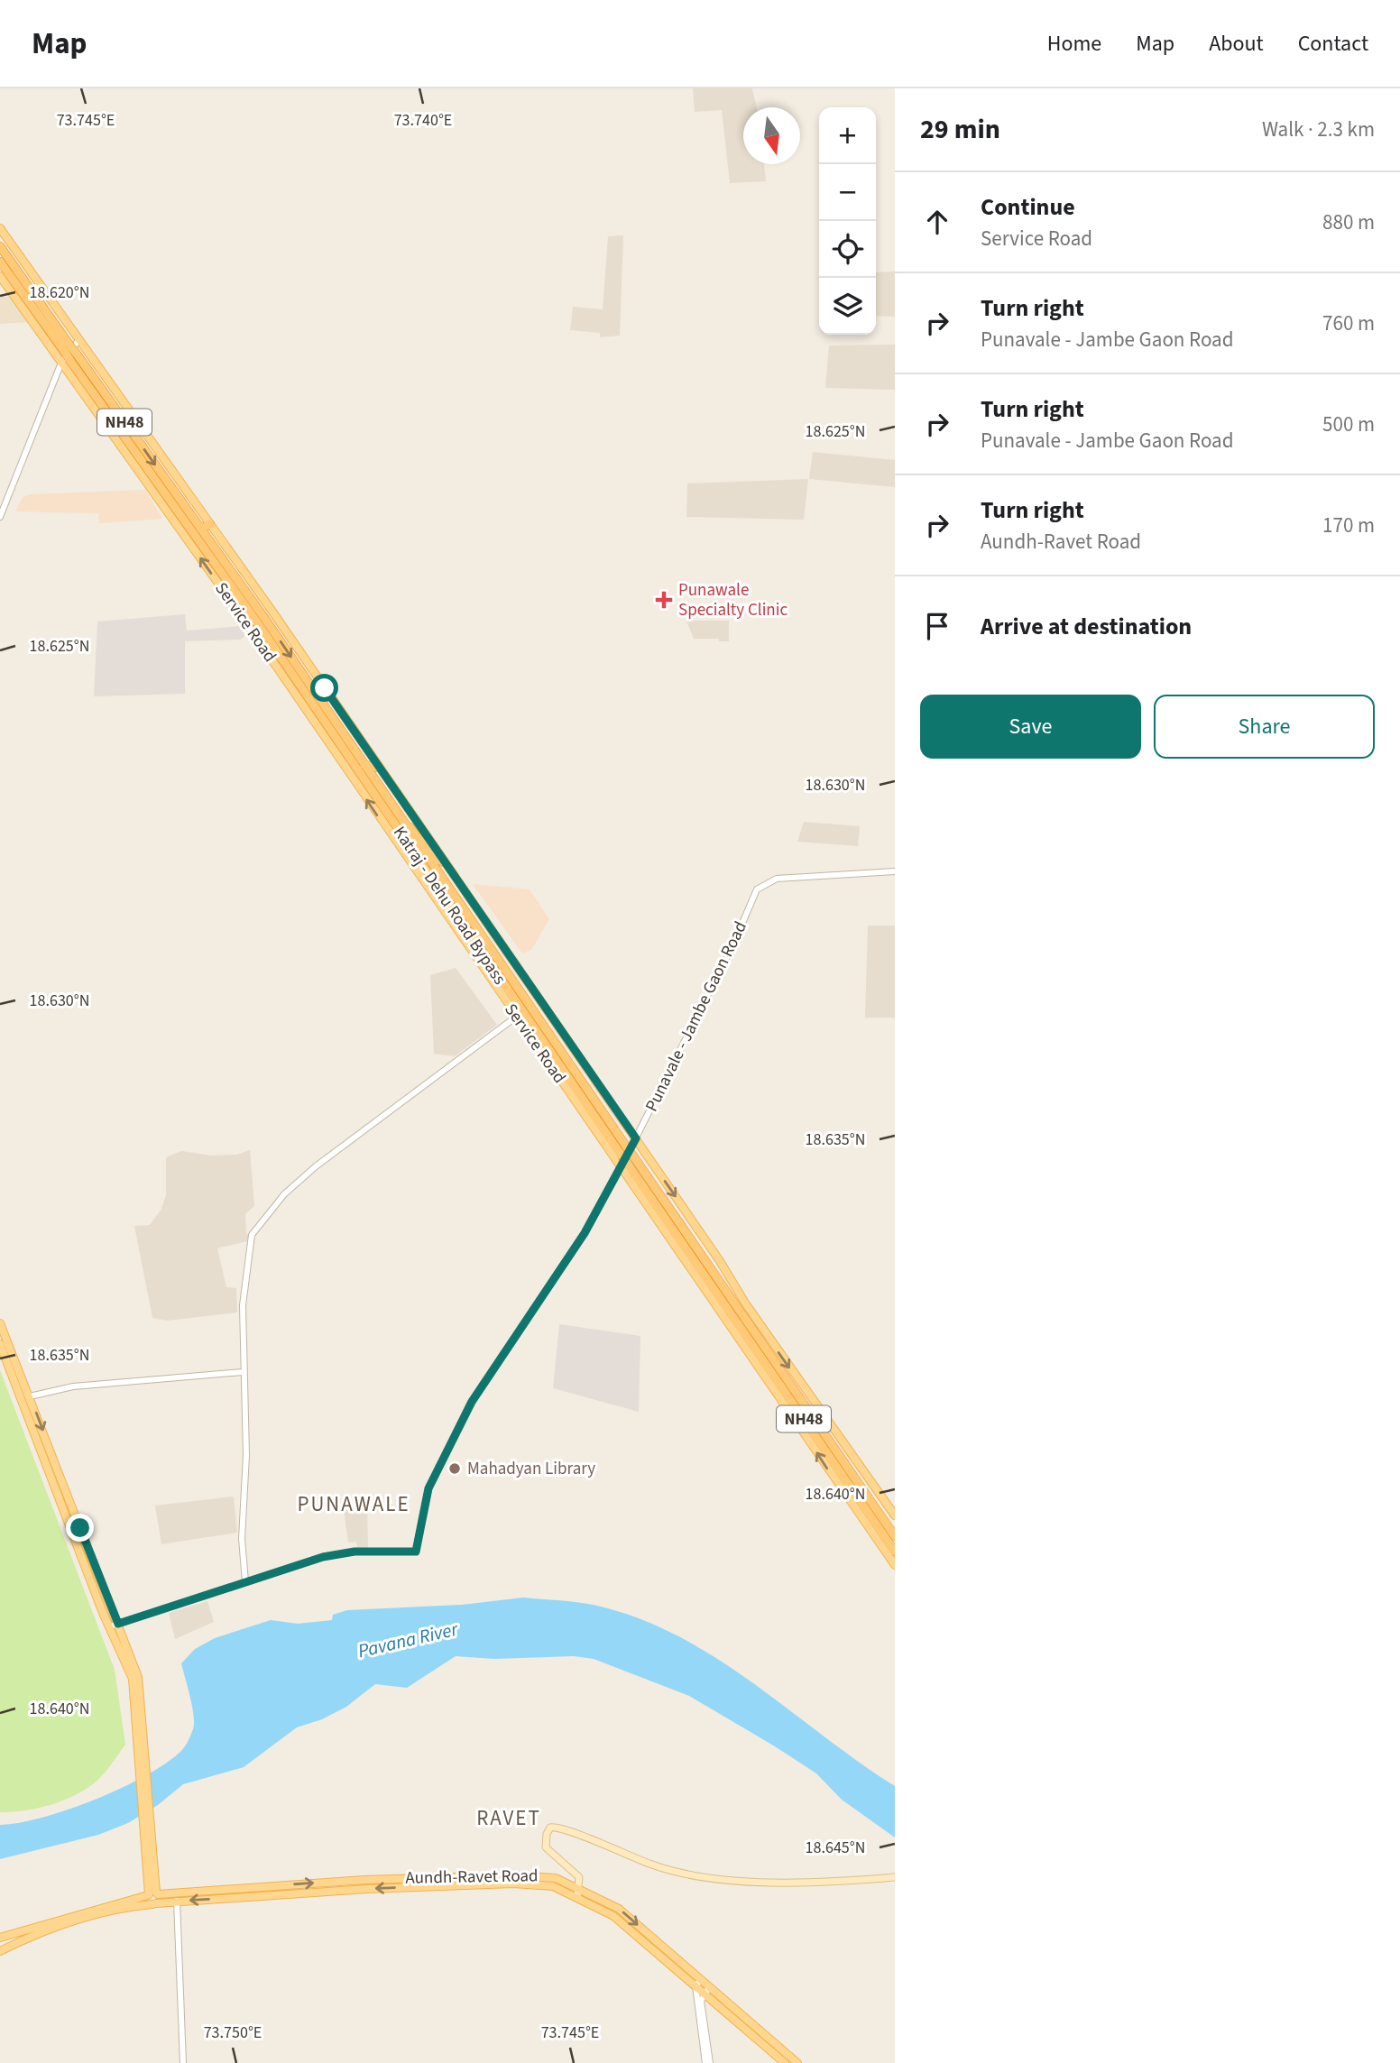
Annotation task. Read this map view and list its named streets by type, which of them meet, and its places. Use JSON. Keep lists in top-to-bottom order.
{
  "streets": {
    "highway": ["NH48", "Katraj - Dehu Road Bypass"],
    "main road": ["Service Road", "Aundh-Ravet Road"],
    "street": ["Punavale - Jambe Gaon Road"]
  },
  "crossings": [
    ["Service Road", "Katraj - Dehu Road Bypass"],
    ["Service Road", "Punavale - Jambe Gaon Road"],
    ["Katraj - Dehu Road Bypass", "Punavale - Jambe Gaon Road"]
  ],
  "districts": ["PUNAWALE", "RAVET"],
  "water": ["Pavana River"],
  "places": {
    "health": ["Punawale Specialty Clinic"],
    "other": ["Mahadyan Library"]
  },
  "north": "bottom",
  "page": {
    "header": "Map",
    "nav": [
      "Home",
      "Map",
      "About",
      "Contact"
    ],
    "heading": ["29 min", "Walk · 2.3 km"],
    "map_buttons": ["+", "−"],
    "list": [
      ["Continue", "Service Road", "880 m"],
      ["Turn right", "Punavale - Jambe Gaon Road", "760 m"],
      ["Turn right", "Punavale - Jambe Gaon Road", "500 m"],
      ["Turn right", "Aundh-Ravet Road", "170 m"],
      "Arrive at destination"
    ],
    "buttons": ["Save", "Share"]
  },
  "coordinates": [
    "73.745°E",
    "73.740°E",
    "18.620°N",
    "18.625°N",
    "18.630°N",
    "18.635°N",
    "18.640°N",
    "18.645°N",
    "73.750°E"
  ]
}
